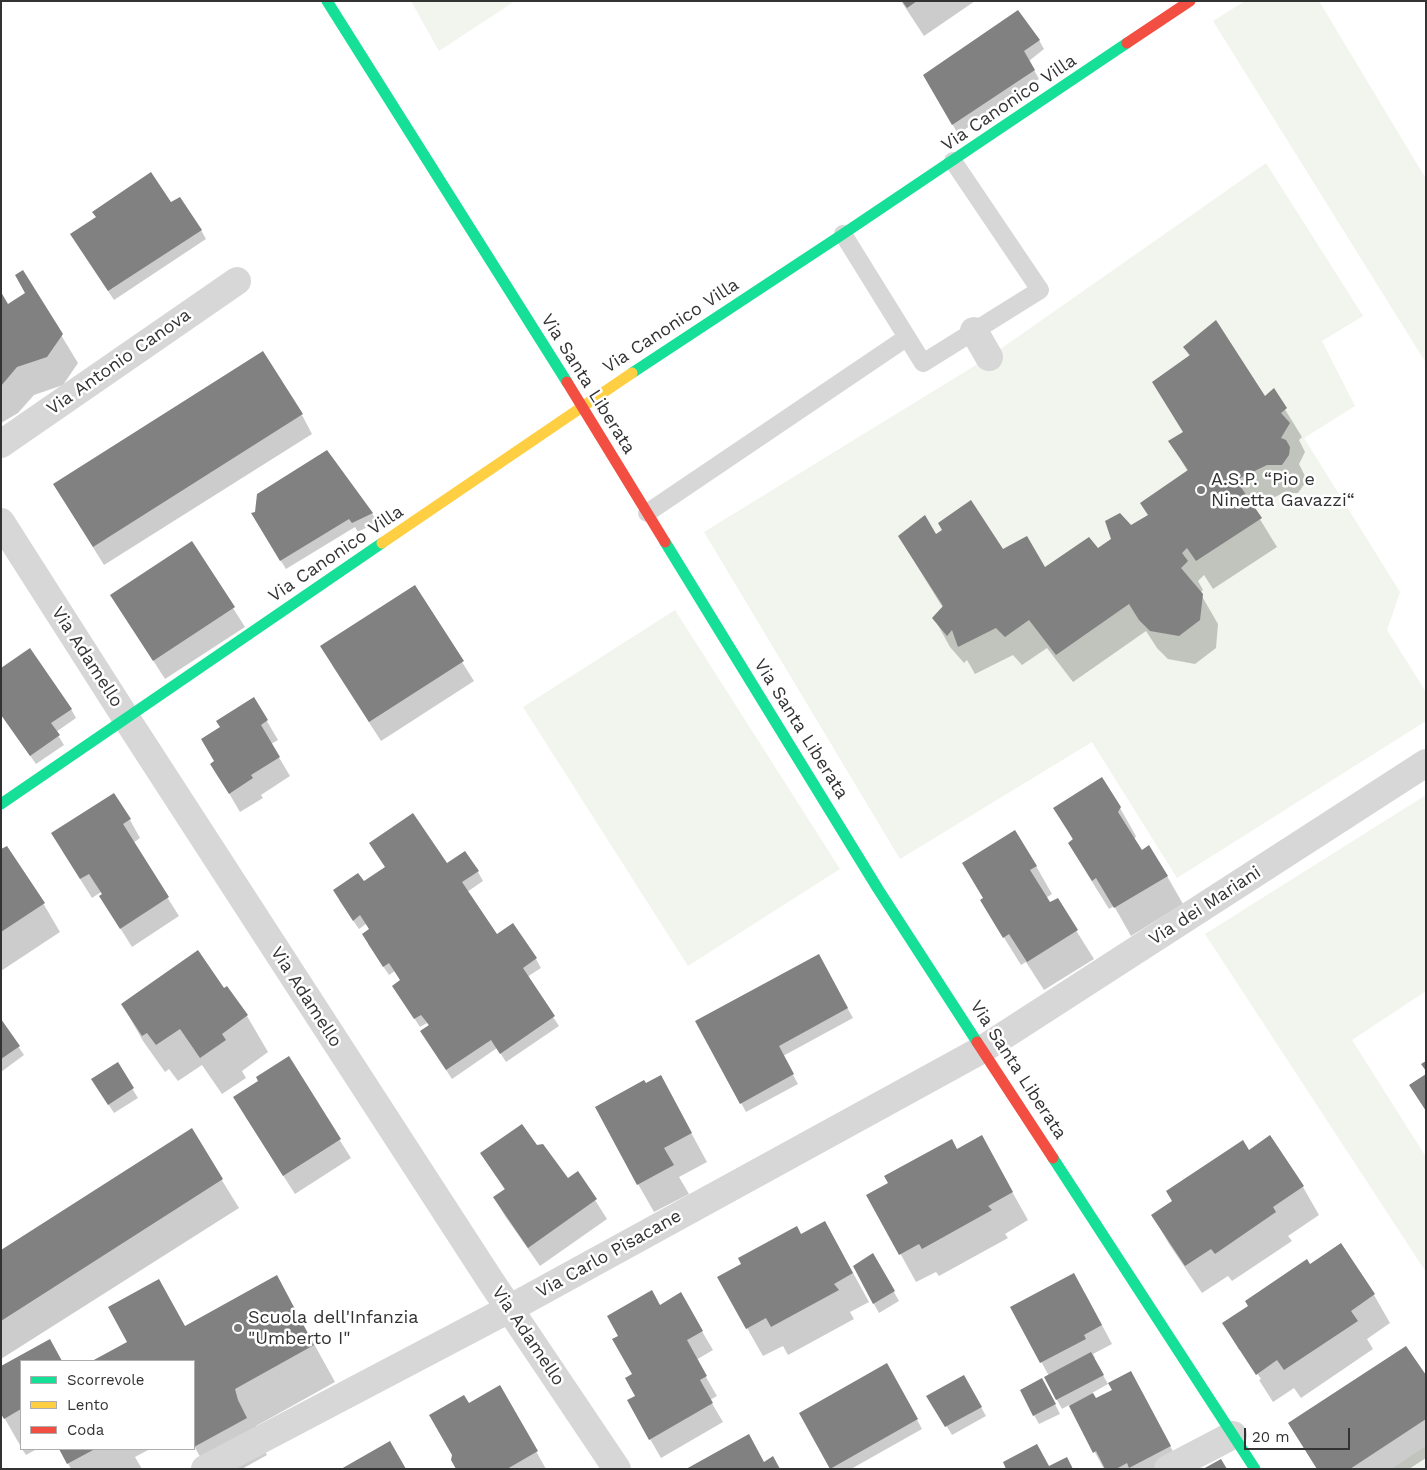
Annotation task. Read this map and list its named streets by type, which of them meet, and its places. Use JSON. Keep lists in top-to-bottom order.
{
  "streets": {
    "street": [
      "Via Canonico Villa",
      "Via Antonio Canova",
      "Via Santa Liberata",
      "Via Adamello",
      "Via dei Mariani",
      "Via Carlo Pisacane"
    ]
  },
  "crossings": [
    ["Via Canonico Villa", "Via Santa Liberata"],
    ["Via Canonico Villa", "Via Adamello"],
    ["Via Santa Liberata", "Via dei Mariani"],
    ["Via Santa Liberata", "Via Carlo Pisacane"],
    ["Via Adamello", "Via Carlo Pisacane"],
    ["Via dei Mariani", "Via Carlo Pisacane"]
  ],
  "places": ["A.S.P. “Pio e Ninetta Gavazzi“", "Scuola dell'Infanzia \"Umberto I\""],
  "legend": ["Scorrevole", "Lento", "Coda"],
  "scale_bar": "20 m"
}
